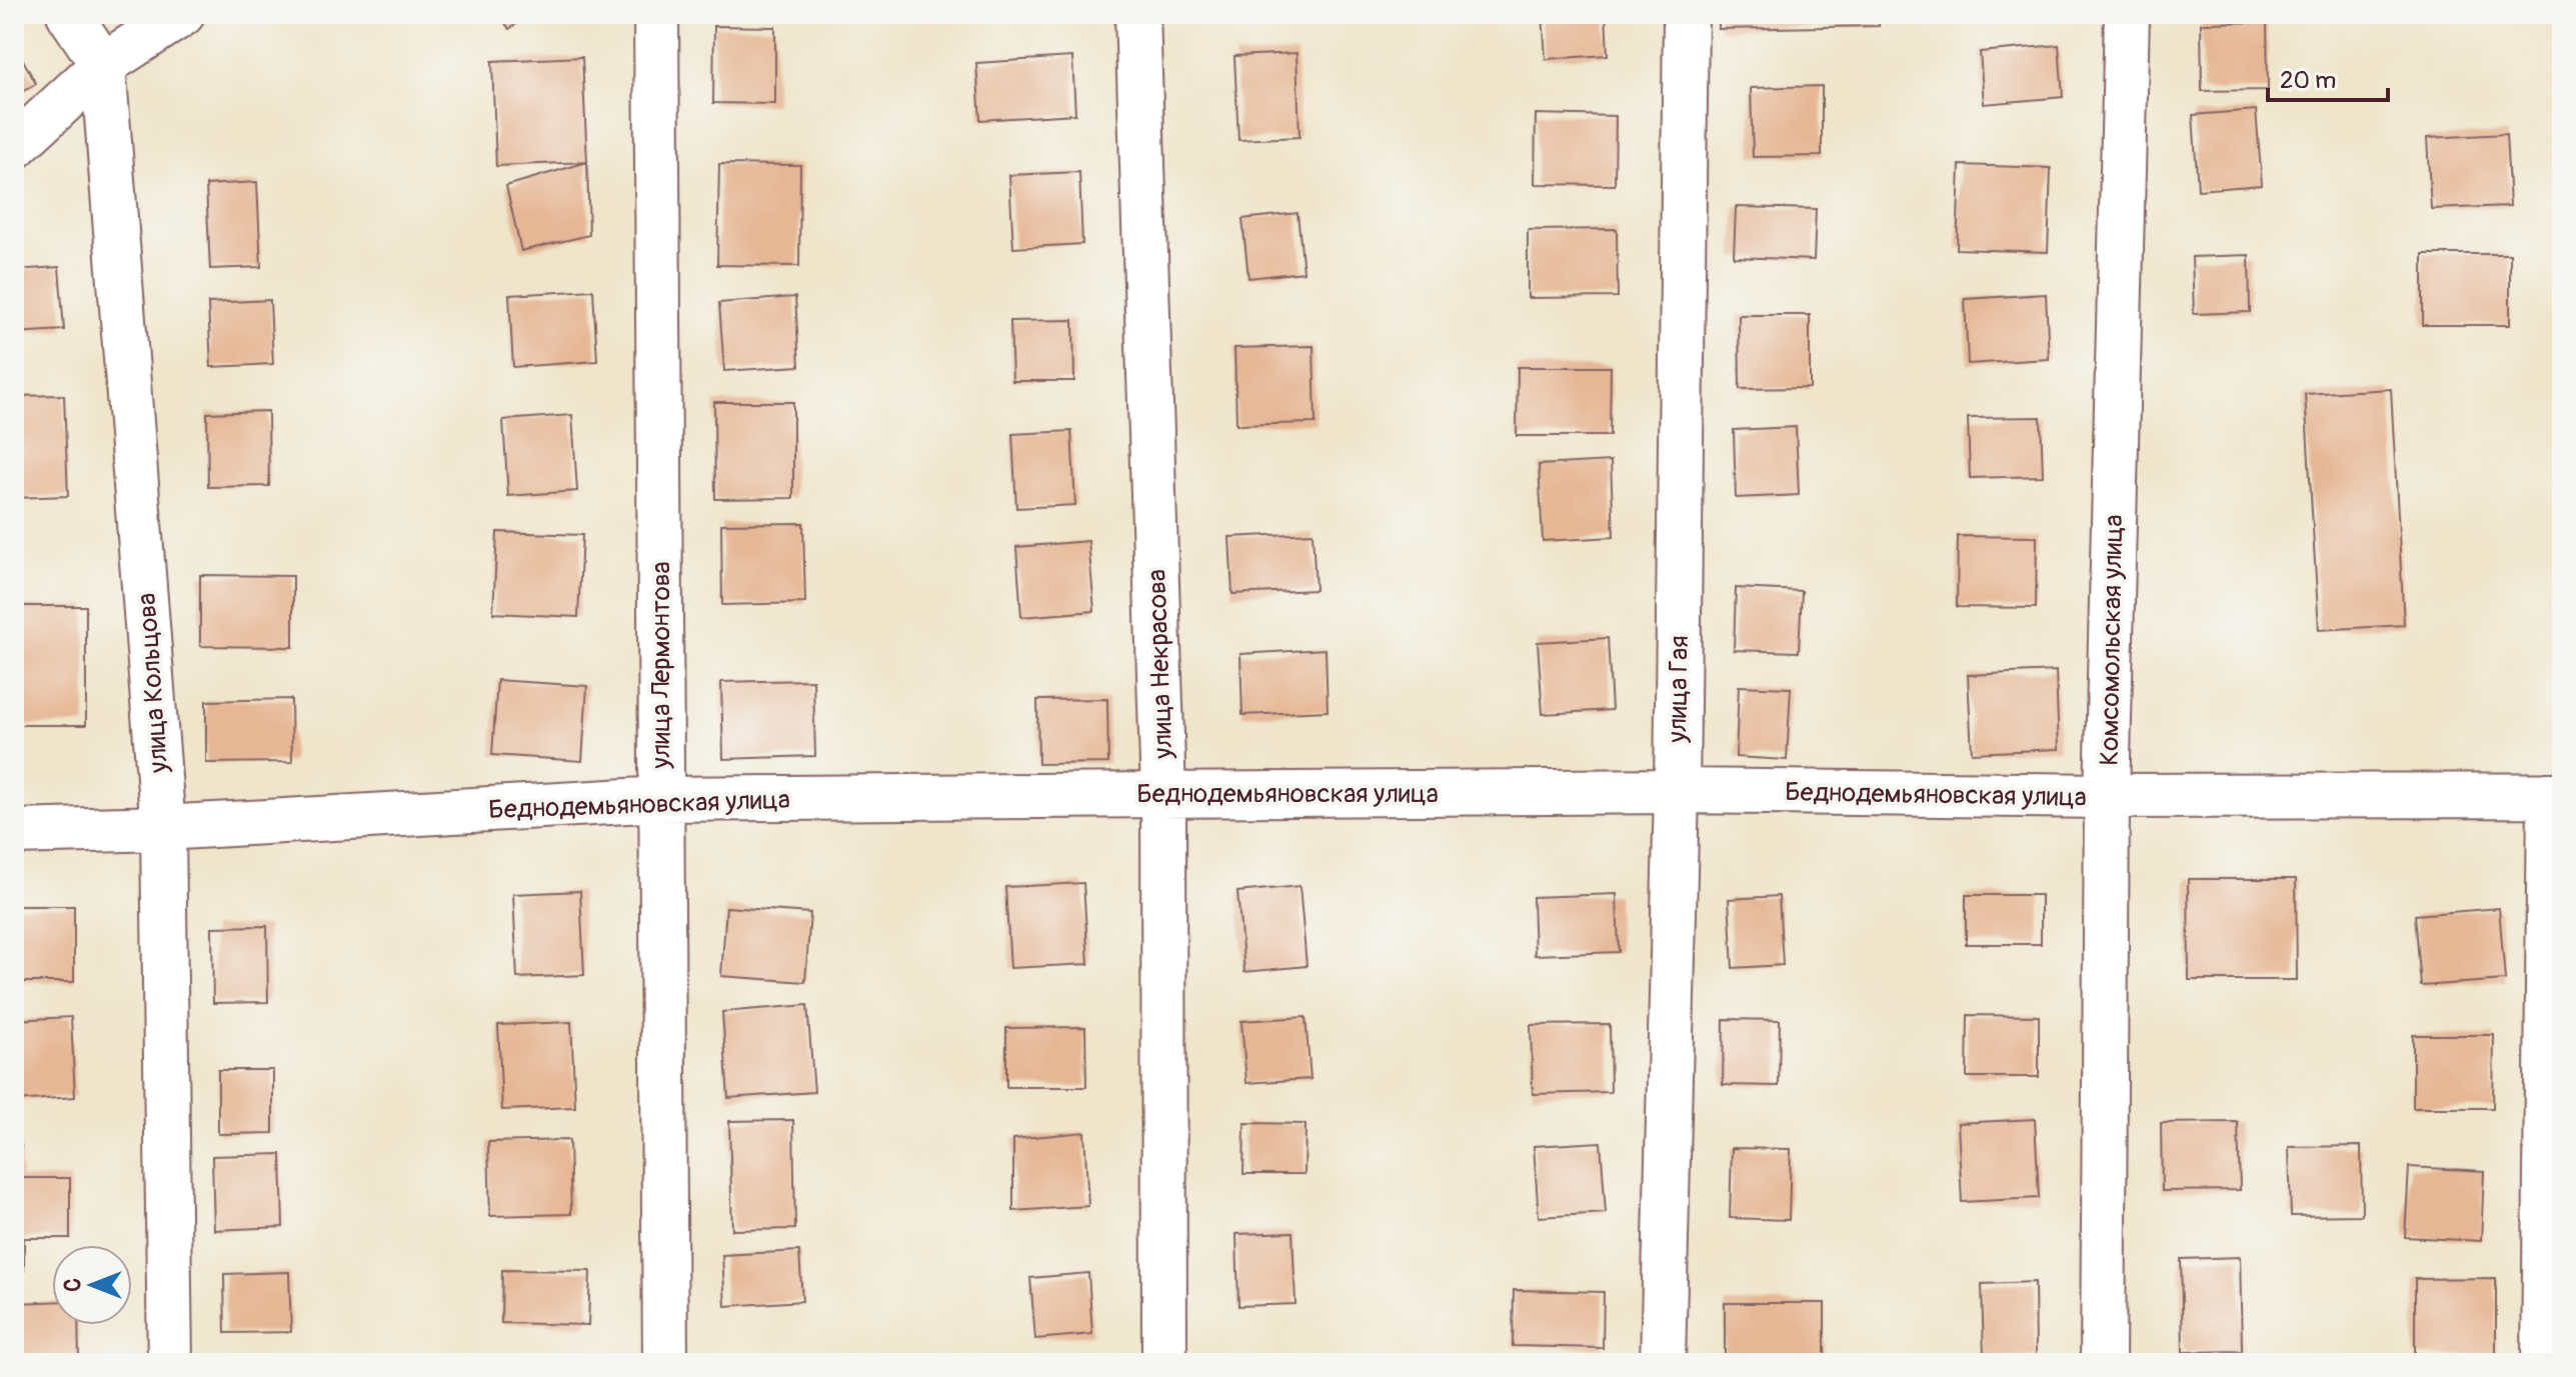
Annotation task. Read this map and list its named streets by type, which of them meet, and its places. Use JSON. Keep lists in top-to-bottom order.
{
  "streets": {
    "street": [
      "Комсомольская улица",
      "улица Некрасова",
      "улица Лермонтова",
      "улица Кольцова",
      "улица Гая",
      "Беднодемьяновская улица"
    ]
  },
  "crossings": [
    ["Комсомольская улица", "Беднодемьяновская улица"],
    ["улица Некрасова", "Беднодемьяновская улица"],
    ["улица Лермонтова", "Беднодемьяновская улица"],
    ["улица Кольцова", "Беднодемьяновская улица"],
    ["улица Гая", "Беднодемьяновская улица"]
  ],
  "scale_bar": "20 m",
  "north": "left"
}
